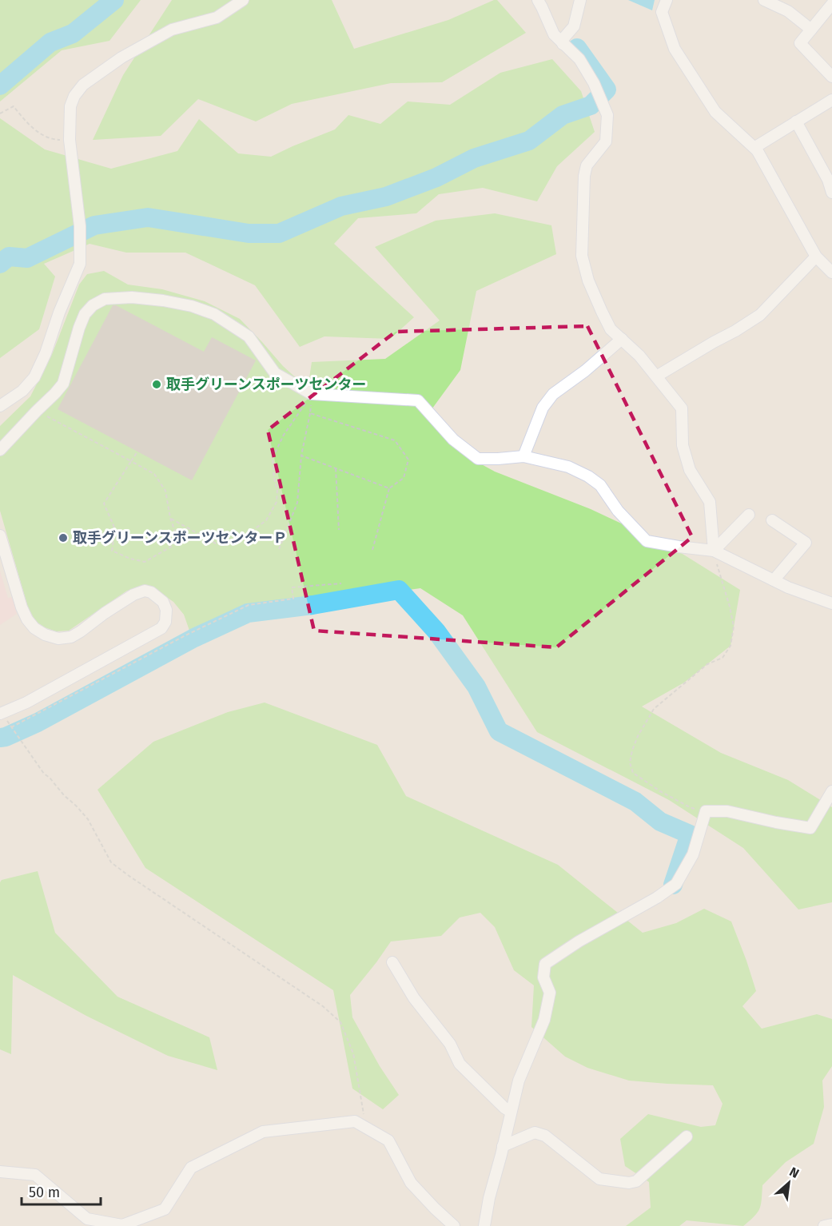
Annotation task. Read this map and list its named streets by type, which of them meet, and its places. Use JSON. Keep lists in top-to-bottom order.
{
  "places": ["取手グリーンスポーツセンター", "取手グリーンスポーツセンターＰ"],
  "scale_bar": "50 m",
  "north": "top right"
}
